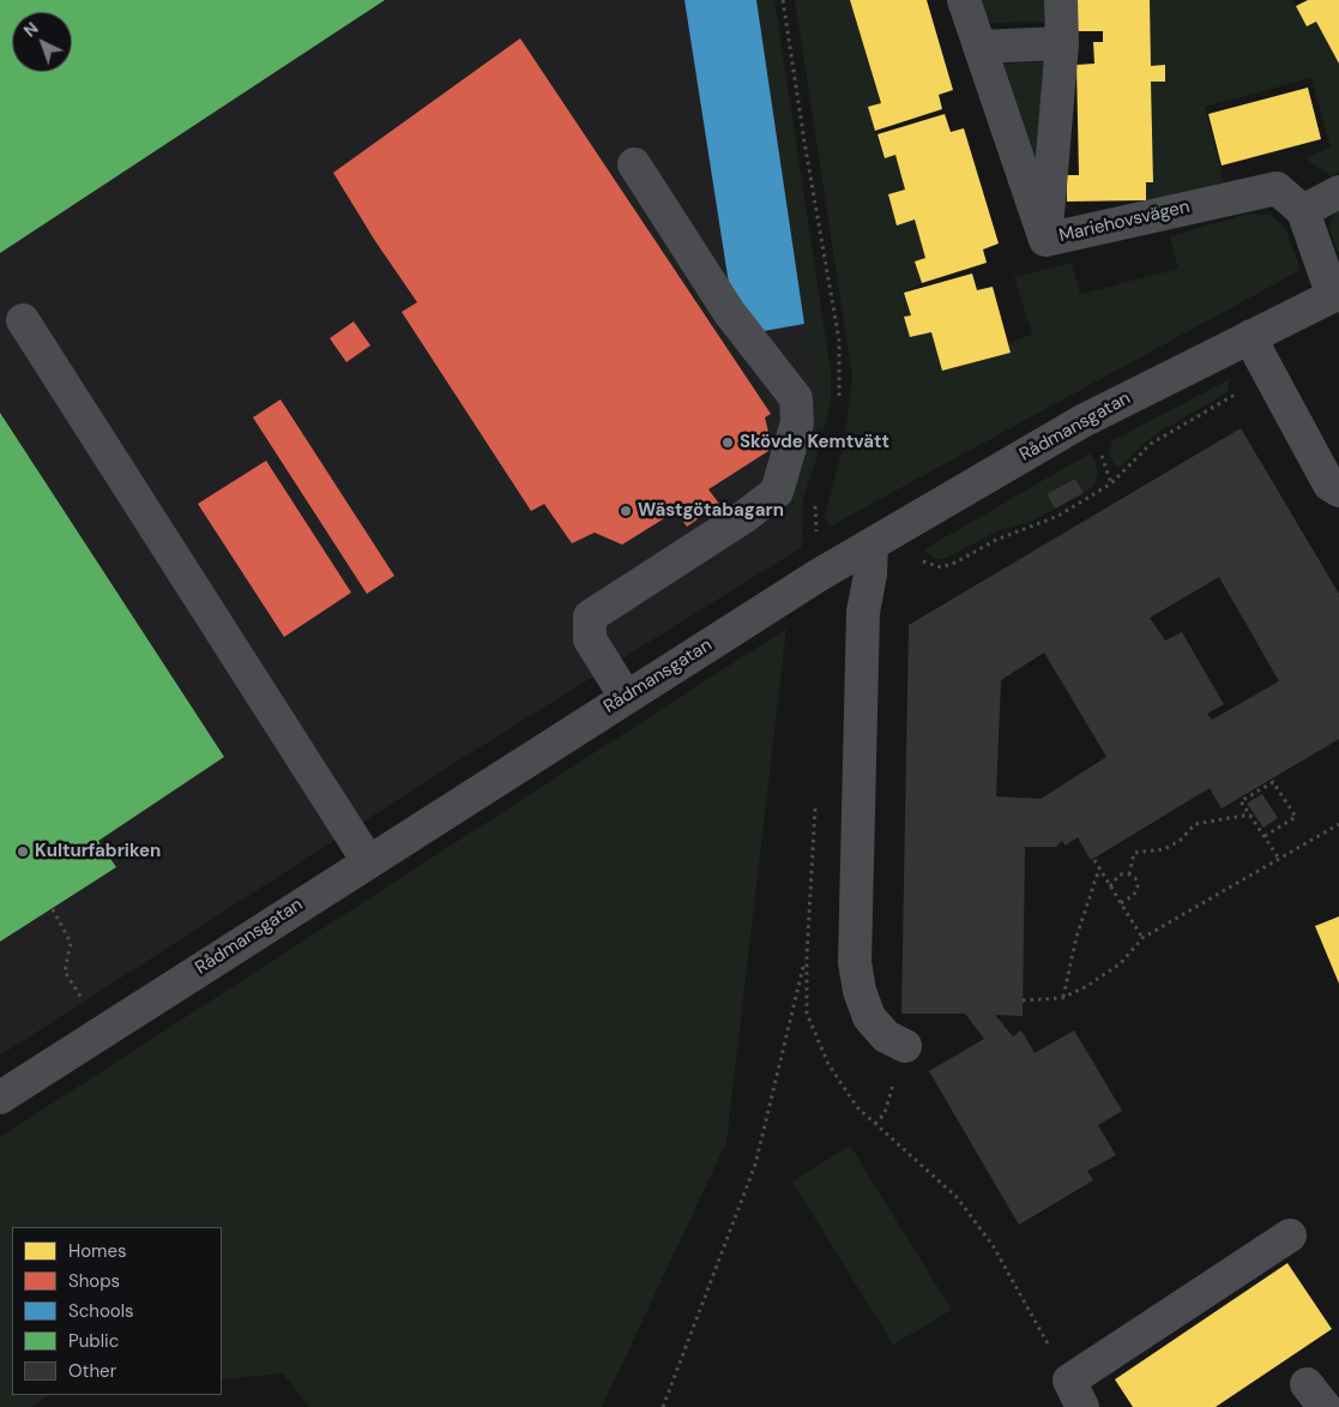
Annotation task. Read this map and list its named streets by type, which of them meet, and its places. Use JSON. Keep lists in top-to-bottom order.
{
  "streets": {
    "street": ["Mariehovsvägen", "Rådmansgatan"]
  },
  "crossings": [
    ["Mariehovsvägen", "Rådmansgatan"]
  ],
  "places": ["Skövde Kemtvätt", "Wästgötabagarn", "Kulturfabriken"],
  "legend": [
    "Homes",
    "Shops",
    "Schools",
    "Public",
    "Other"
  ],
  "north": "top left"
}
